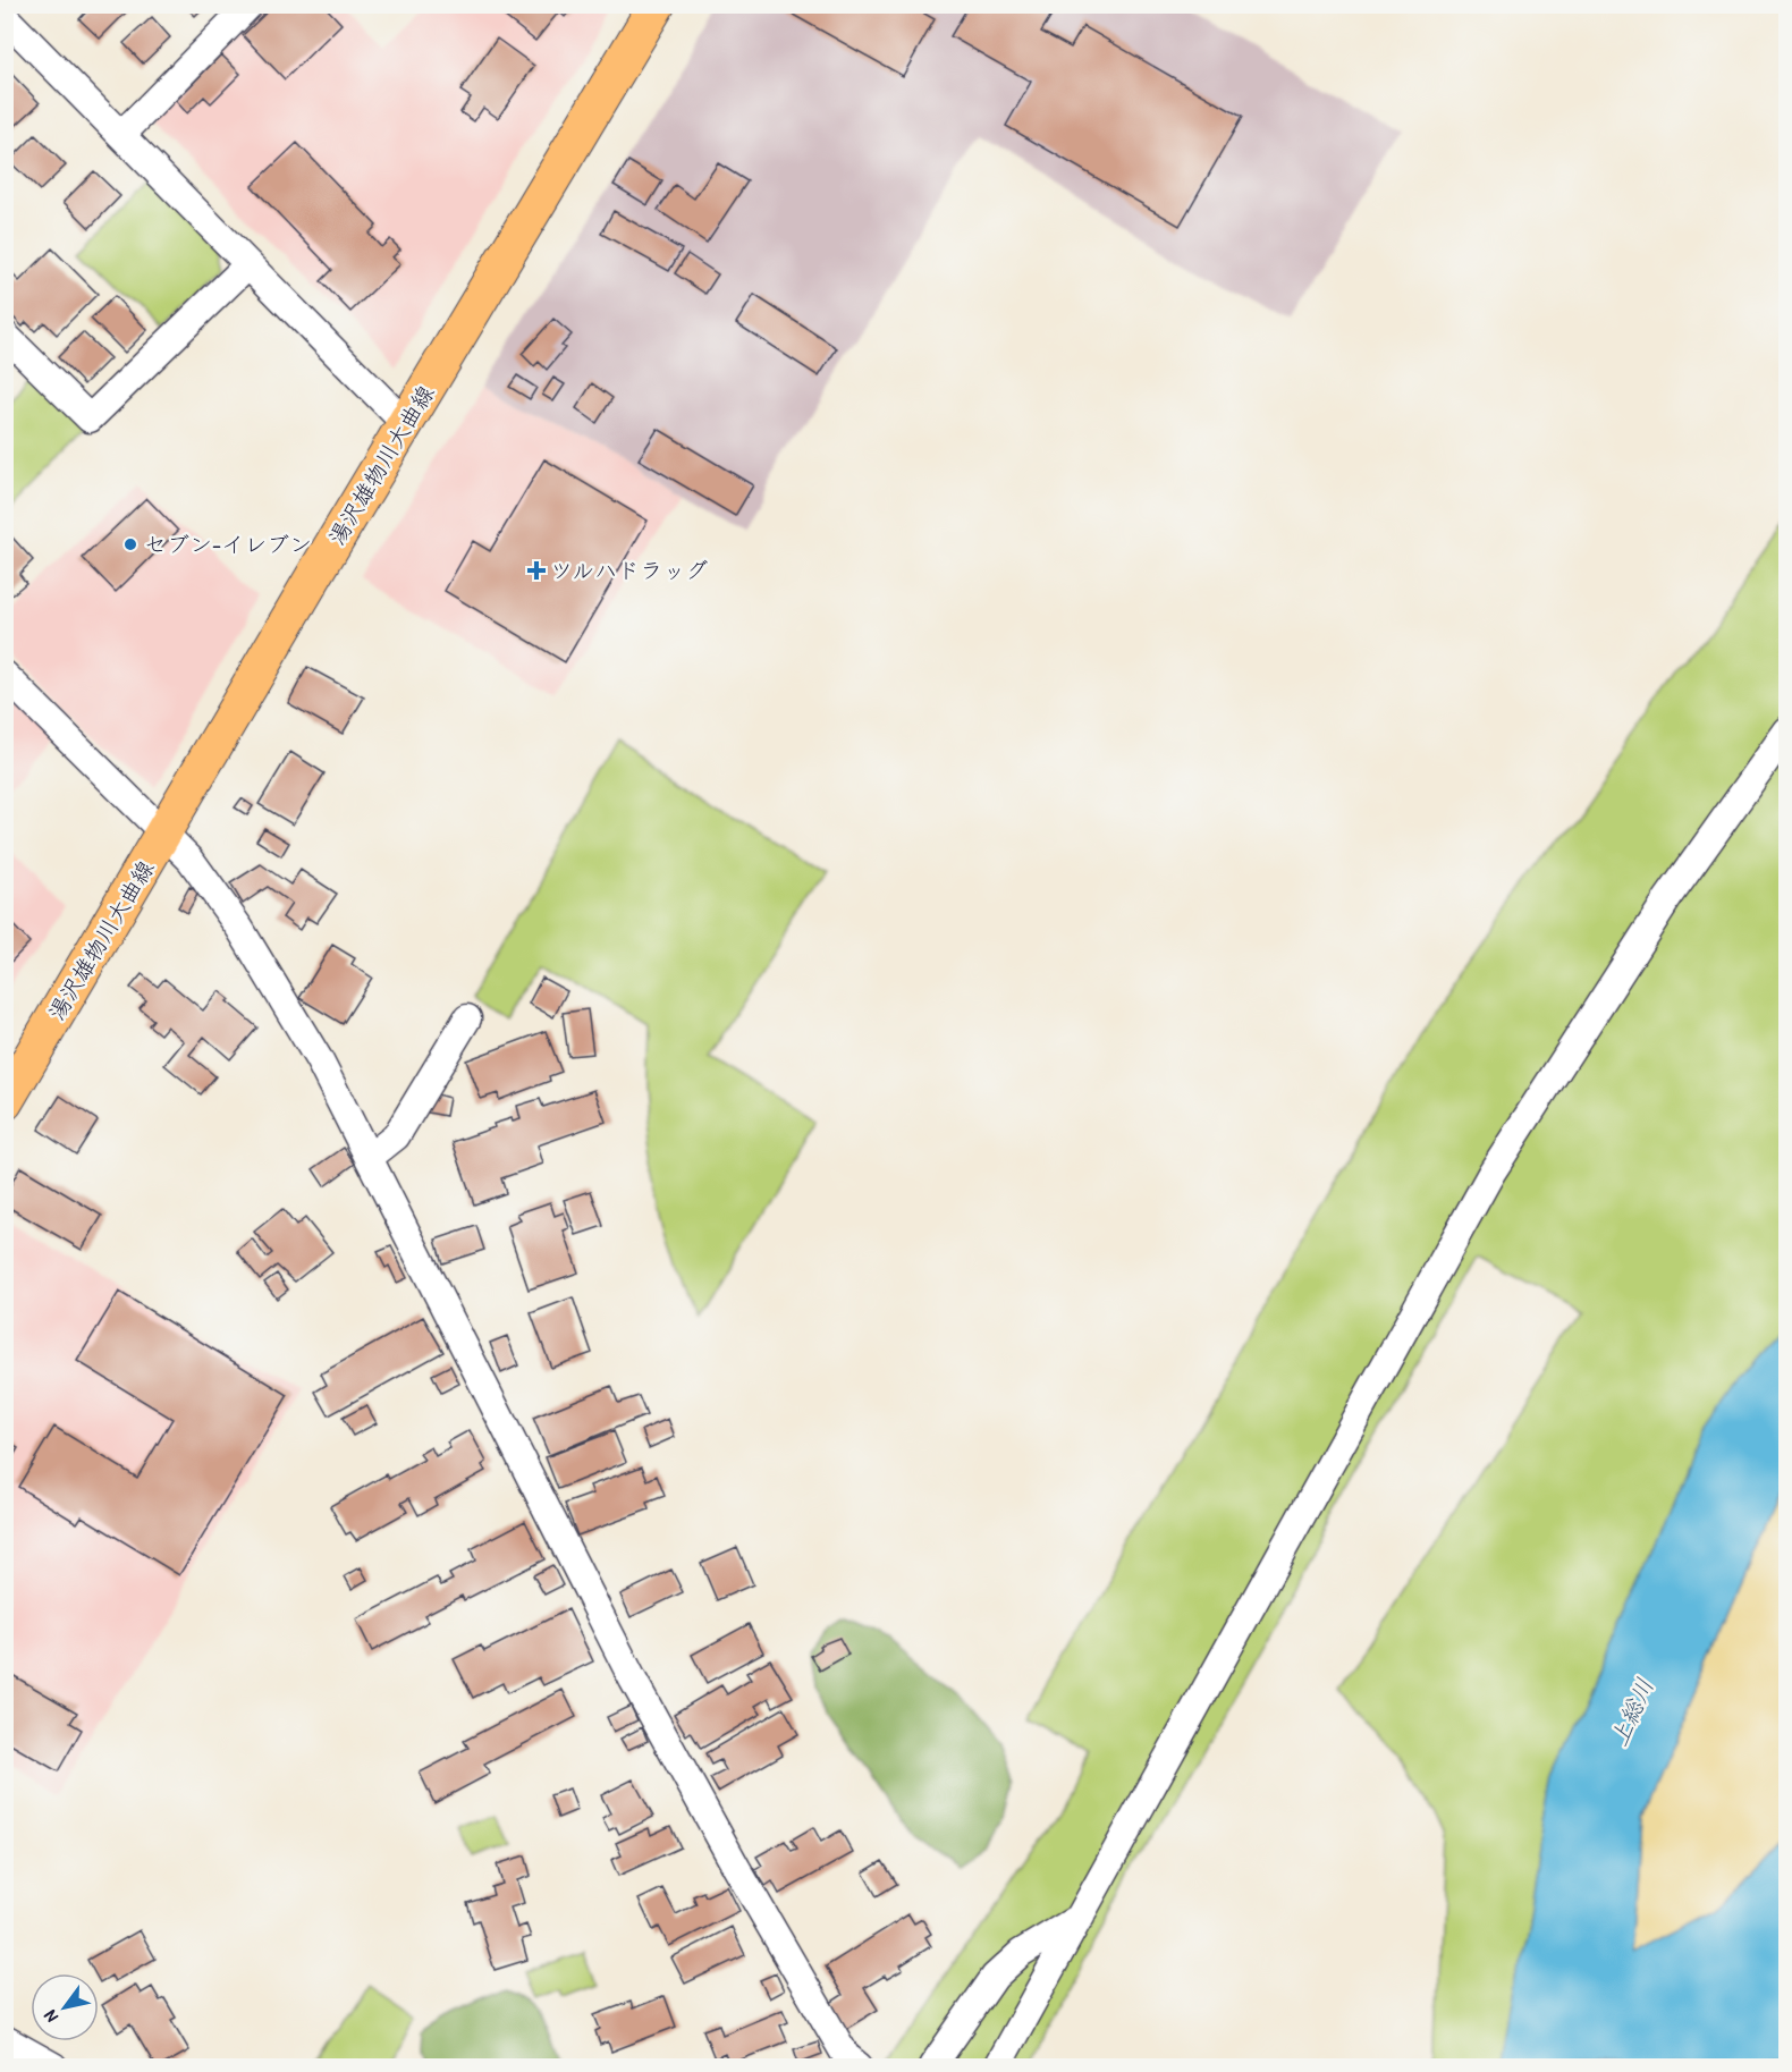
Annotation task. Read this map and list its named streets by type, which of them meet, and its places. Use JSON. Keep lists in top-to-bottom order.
{
  "streets": {
    "main road": ["湯沢雄物川大曲線"]
  },
  "water": ["上総川"],
  "places": {
    "other": ["セブン-イレブン"],
    "health": ["ツルハドラッグ"]
  },
  "north": "bottom left"
}
